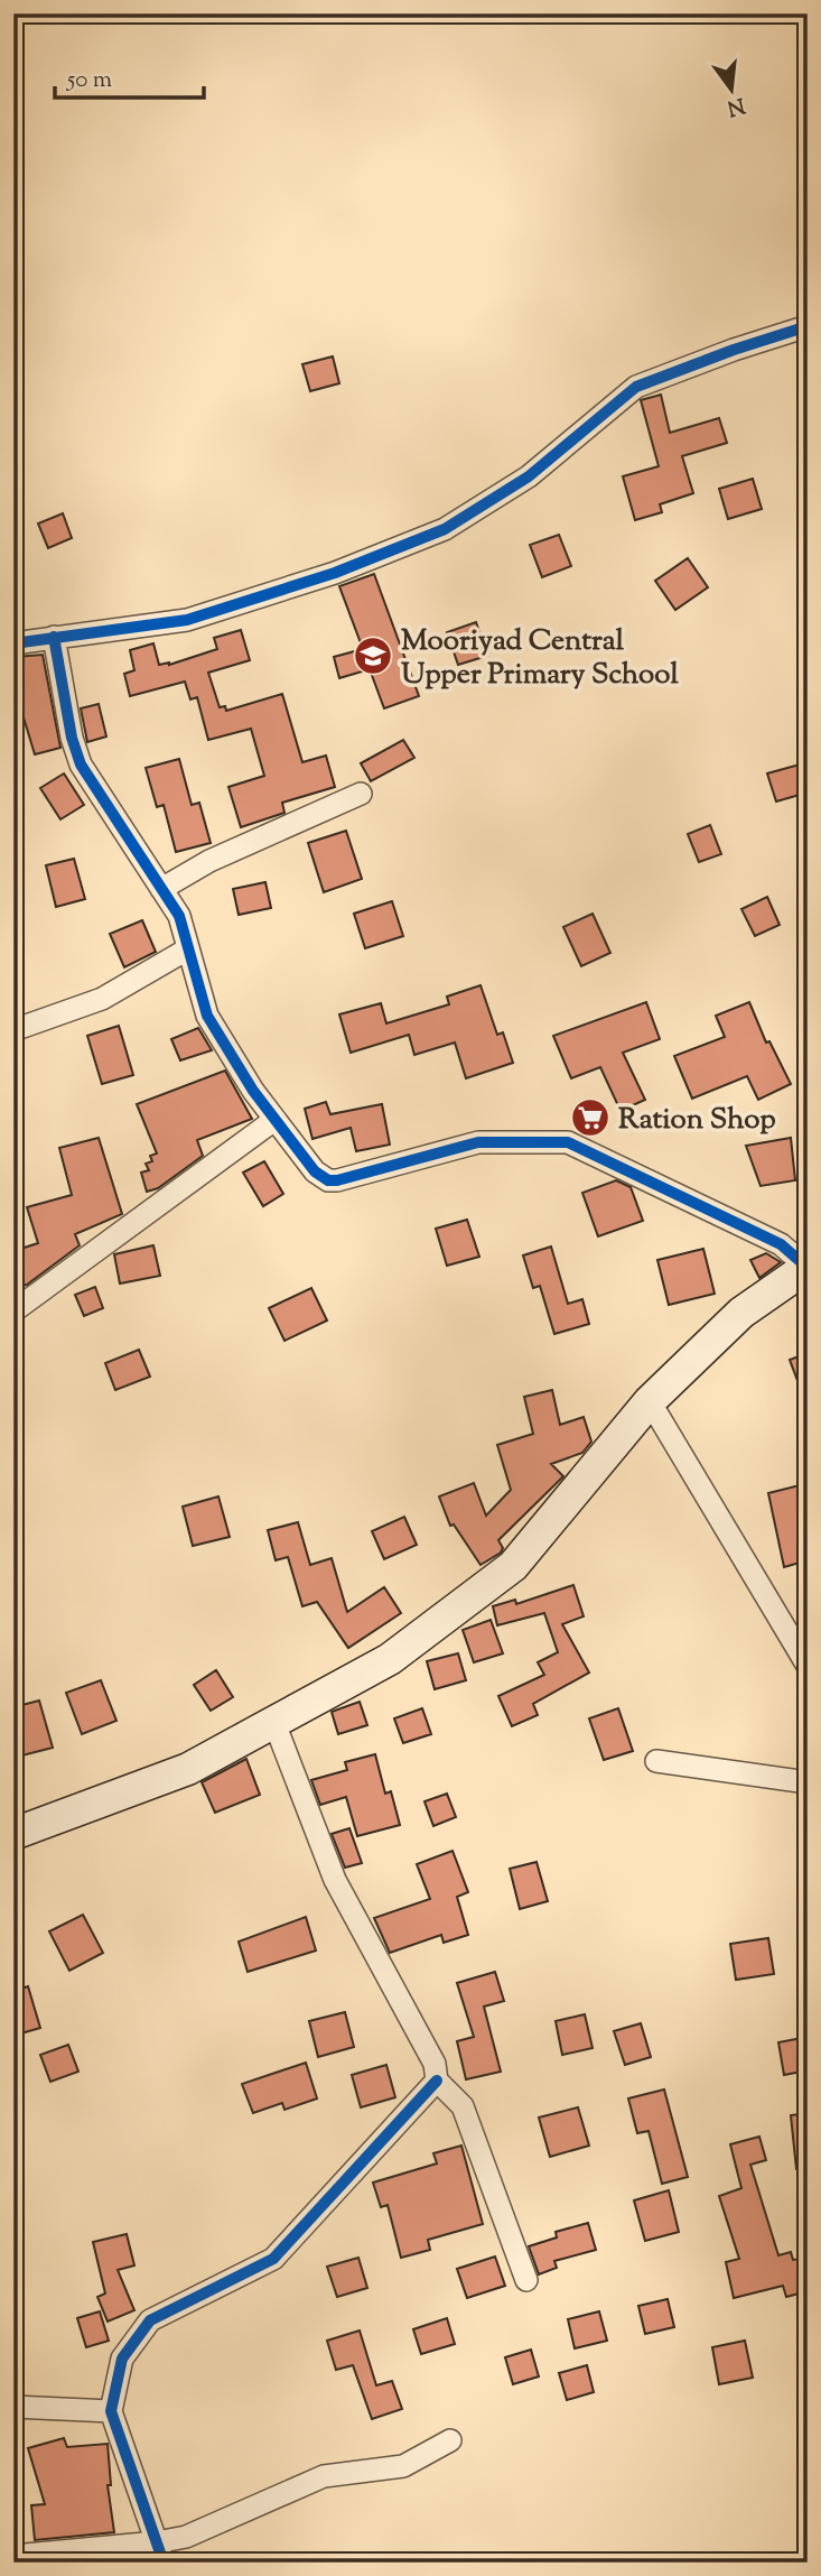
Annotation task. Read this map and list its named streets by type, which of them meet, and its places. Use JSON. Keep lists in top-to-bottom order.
{
  "places": {
    "school or university": ["Mooriyad Central Upper Primary School"],
    "supermarket": ["Ration Shop"]
  },
  "scale_bar": "50 m",
  "north": "bottom"
}
